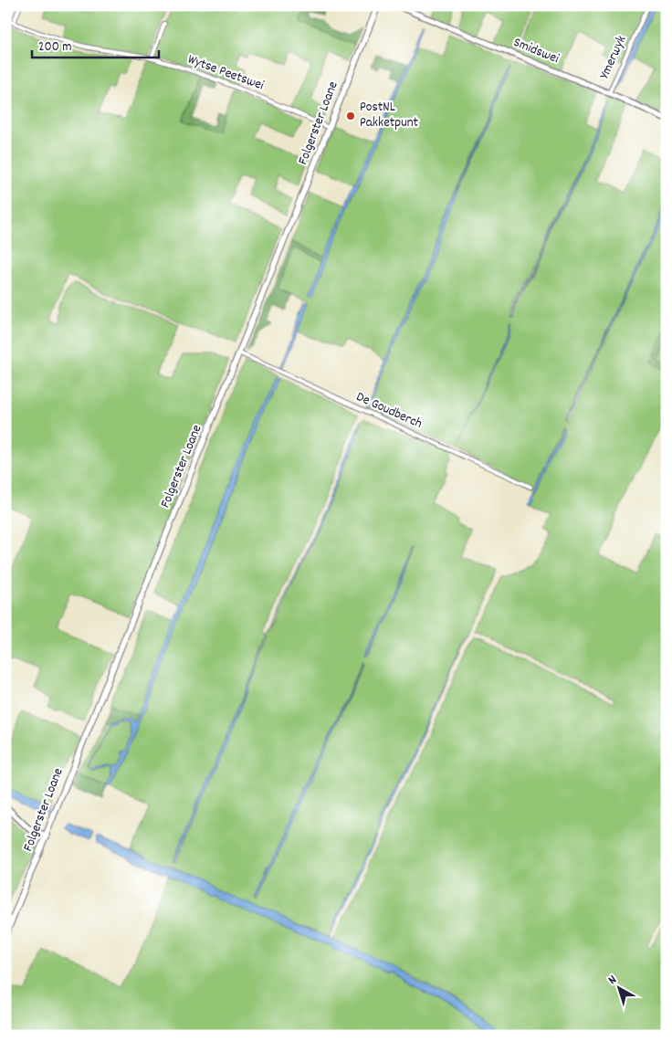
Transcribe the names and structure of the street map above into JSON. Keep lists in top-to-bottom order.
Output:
{
  "streets": {
    "main road": ["Folgerster Loane"],
    "street": [
      "Smidswei",
      "Ymerwyk",
      "Wytse Peetswei",
      "De Goudberch"
    ]
  },
  "crossings": [
    ["Smidswei", "Ymerwyk"],
    ["Wytse Peetswei", "Folgerster Loane"],
    ["Folgerster Loane", "De Goudberch"]
  ],
  "places": ["PostNL Pakketpunt"],
  "scale_bar": "200 m",
  "north": "top left"
}
